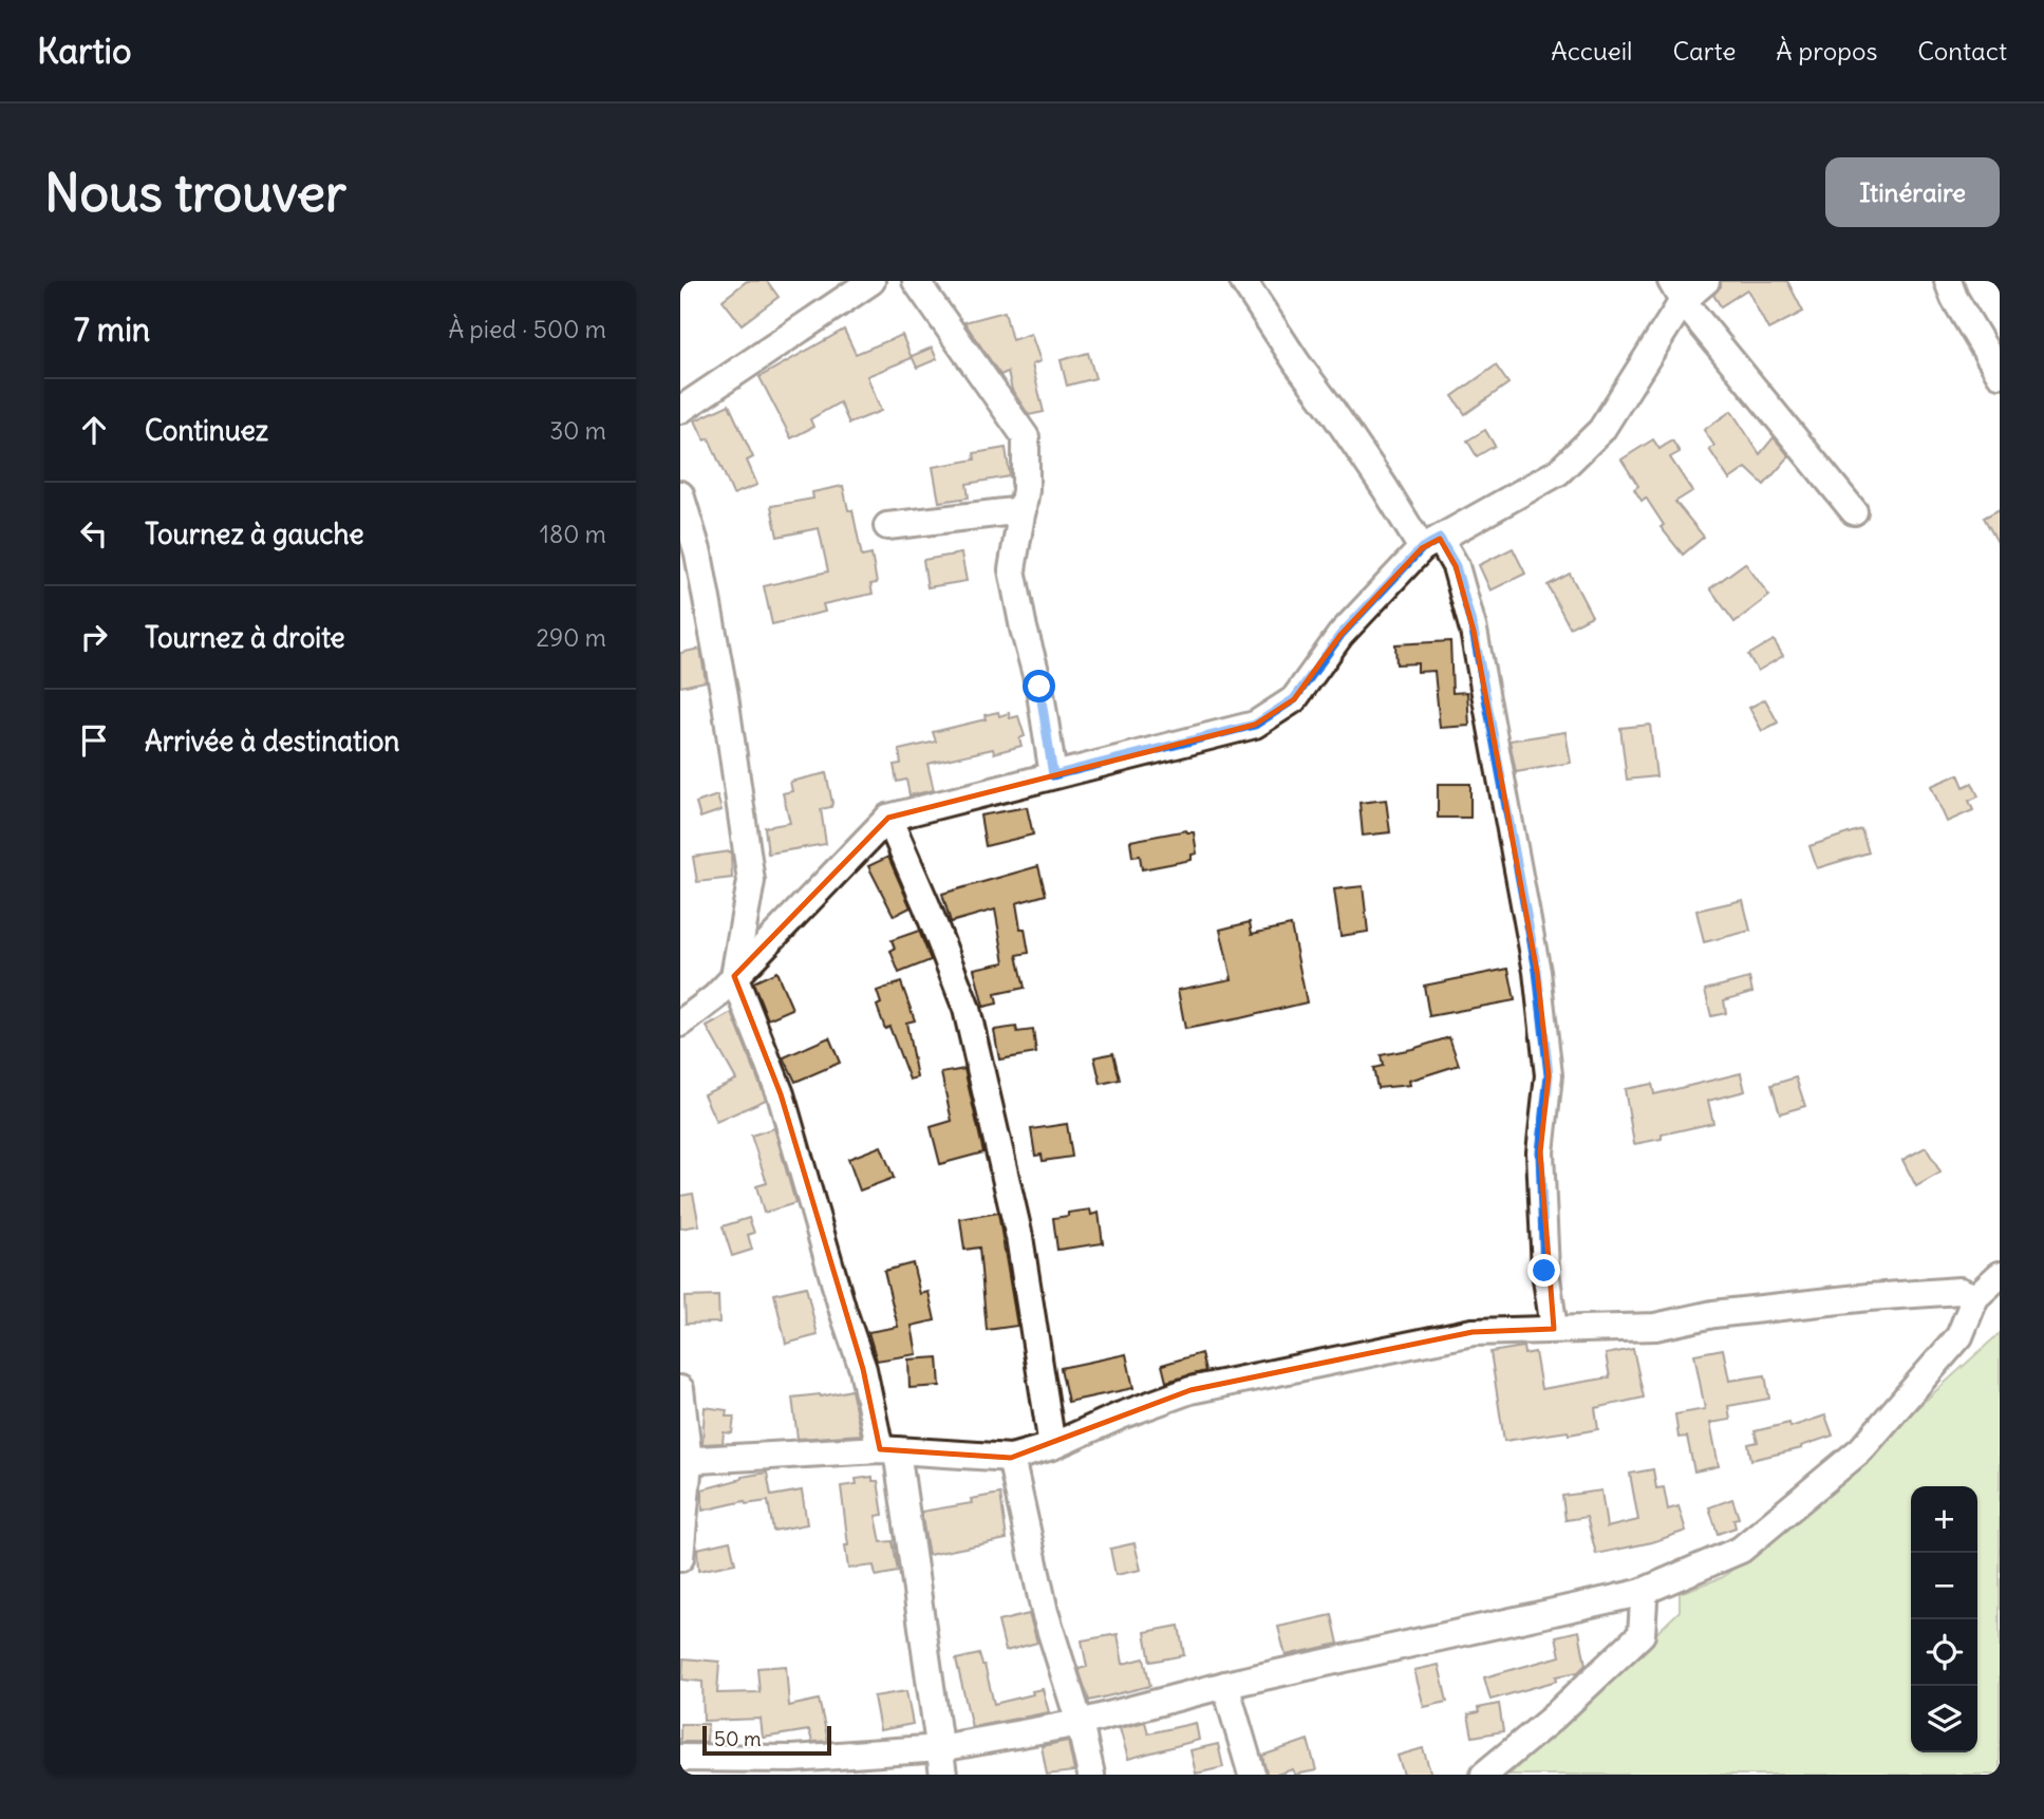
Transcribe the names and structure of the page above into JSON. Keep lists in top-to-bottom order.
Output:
{
  "scale_bar": "50 m",
  "page": {
    "header": "Kartio",
    "nav": [
      "Accueil",
      "Carte",
      "À propos",
      "Contact"
    ],
    "buttons": "Itinéraire",
    "title": "Nous trouver",
    "heading": ["7 min", "À pied · 500 m"],
    "list": [
      ["Continuez", "30 m"],
      ["Tournez à gauche", "180 m"],
      ["Tournez à droite", "290 m"],
      "Arrivée à destination"
    ],
    "map_buttons": ["+", "−"],
    "scale": "50 m"
  }
}
